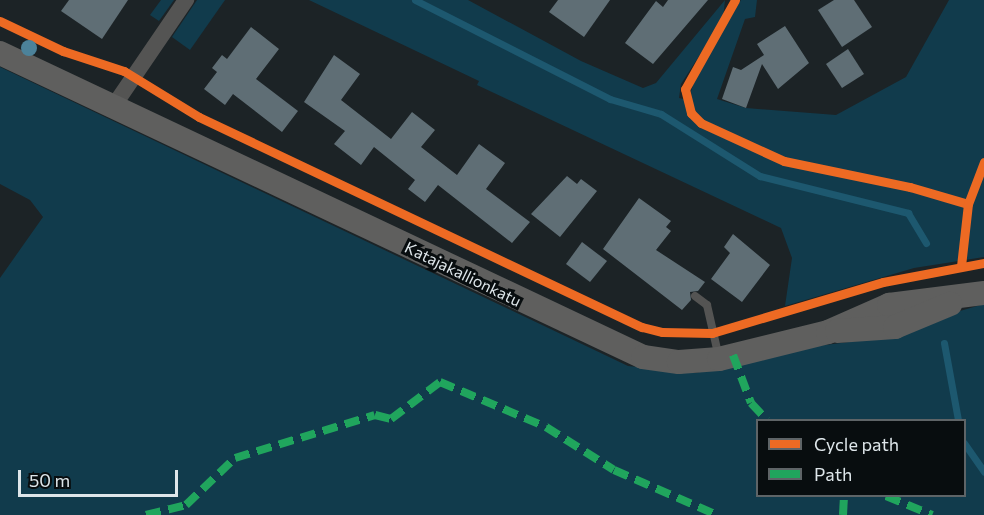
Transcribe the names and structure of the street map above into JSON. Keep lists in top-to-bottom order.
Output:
{
  "streets": {
    "street": ["Katajakallionkatu"]
  },
  "legend": ["Cycle path", "Path"],
  "scale_bar": "50 m"
}
